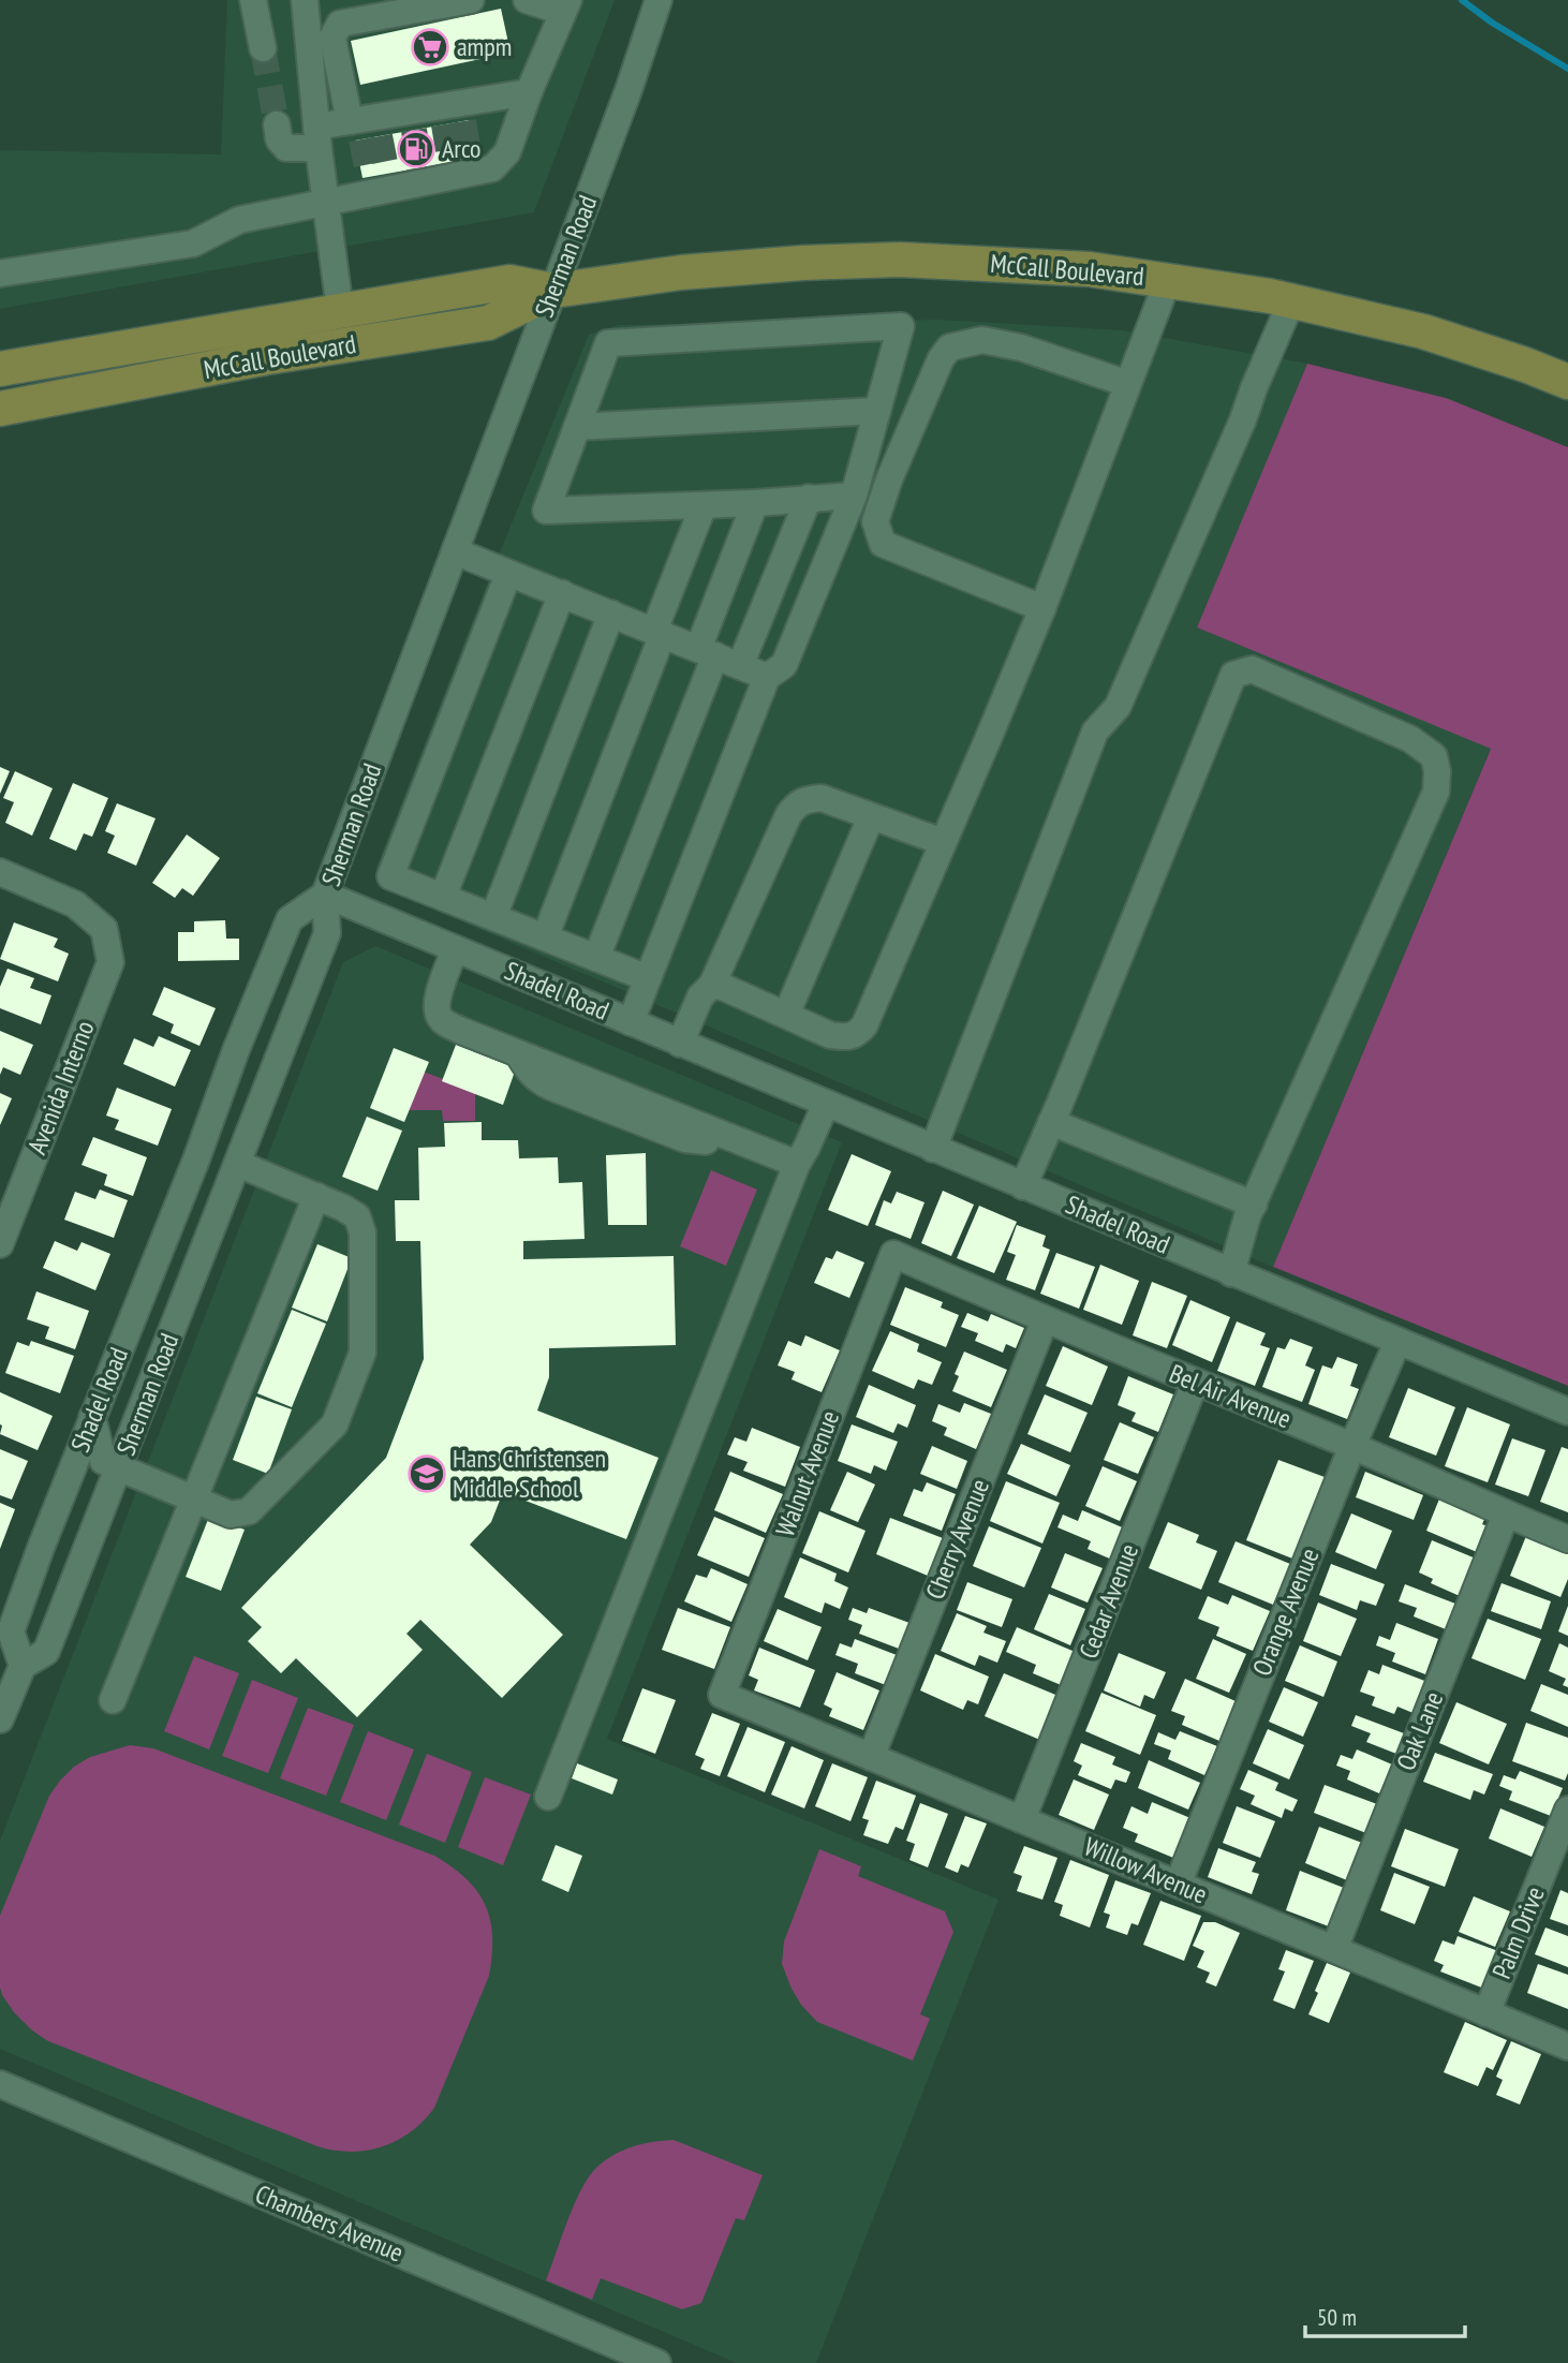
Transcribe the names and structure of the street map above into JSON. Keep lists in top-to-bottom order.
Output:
{
  "streets": {
    "main road": ["McCall Boulevard"],
    "street": [
      "Sherman Road",
      "Shadel Road",
      "Avenida Interno",
      "Bel Air Avenue",
      "Walnut Avenue",
      "Cherry Avenue",
      "Cedar Avenue",
      "Orange Avenue",
      "Oak Lane",
      "Willow Avenue",
      "Palm Drive",
      "Chambers Avenue"
    ]
  },
  "crossings": [
    ["Sherman Road", "McCall Boulevard"],
    ["Sherman Road", "Shadel Road"],
    ["Shadel Road", "Orange Avenue"],
    ["Bel Air Avenue", "Walnut Avenue"],
    ["Bel Air Avenue", "Cherry Avenue"],
    ["Bel Air Avenue", "Cedar Avenue"],
    ["Bel Air Avenue", "Orange Avenue"],
    ["Bel Air Avenue", "Oak Lane"],
    ["Walnut Avenue", "Willow Avenue"],
    ["Cherry Avenue", "Willow Avenue"],
    ["Cedar Avenue", "Willow Avenue"],
    ["Orange Avenue", "Willow Avenue"],
    ["Oak Lane", "Willow Avenue"],
    ["Willow Avenue", "Palm Drive"]
  ],
  "places": {
    "supermarket": ["ampm"],
    "fuel station": ["Arco"],
    "school or university": ["Hans Christensen Middle School"]
  },
  "scale_bar": "50 m"
}
